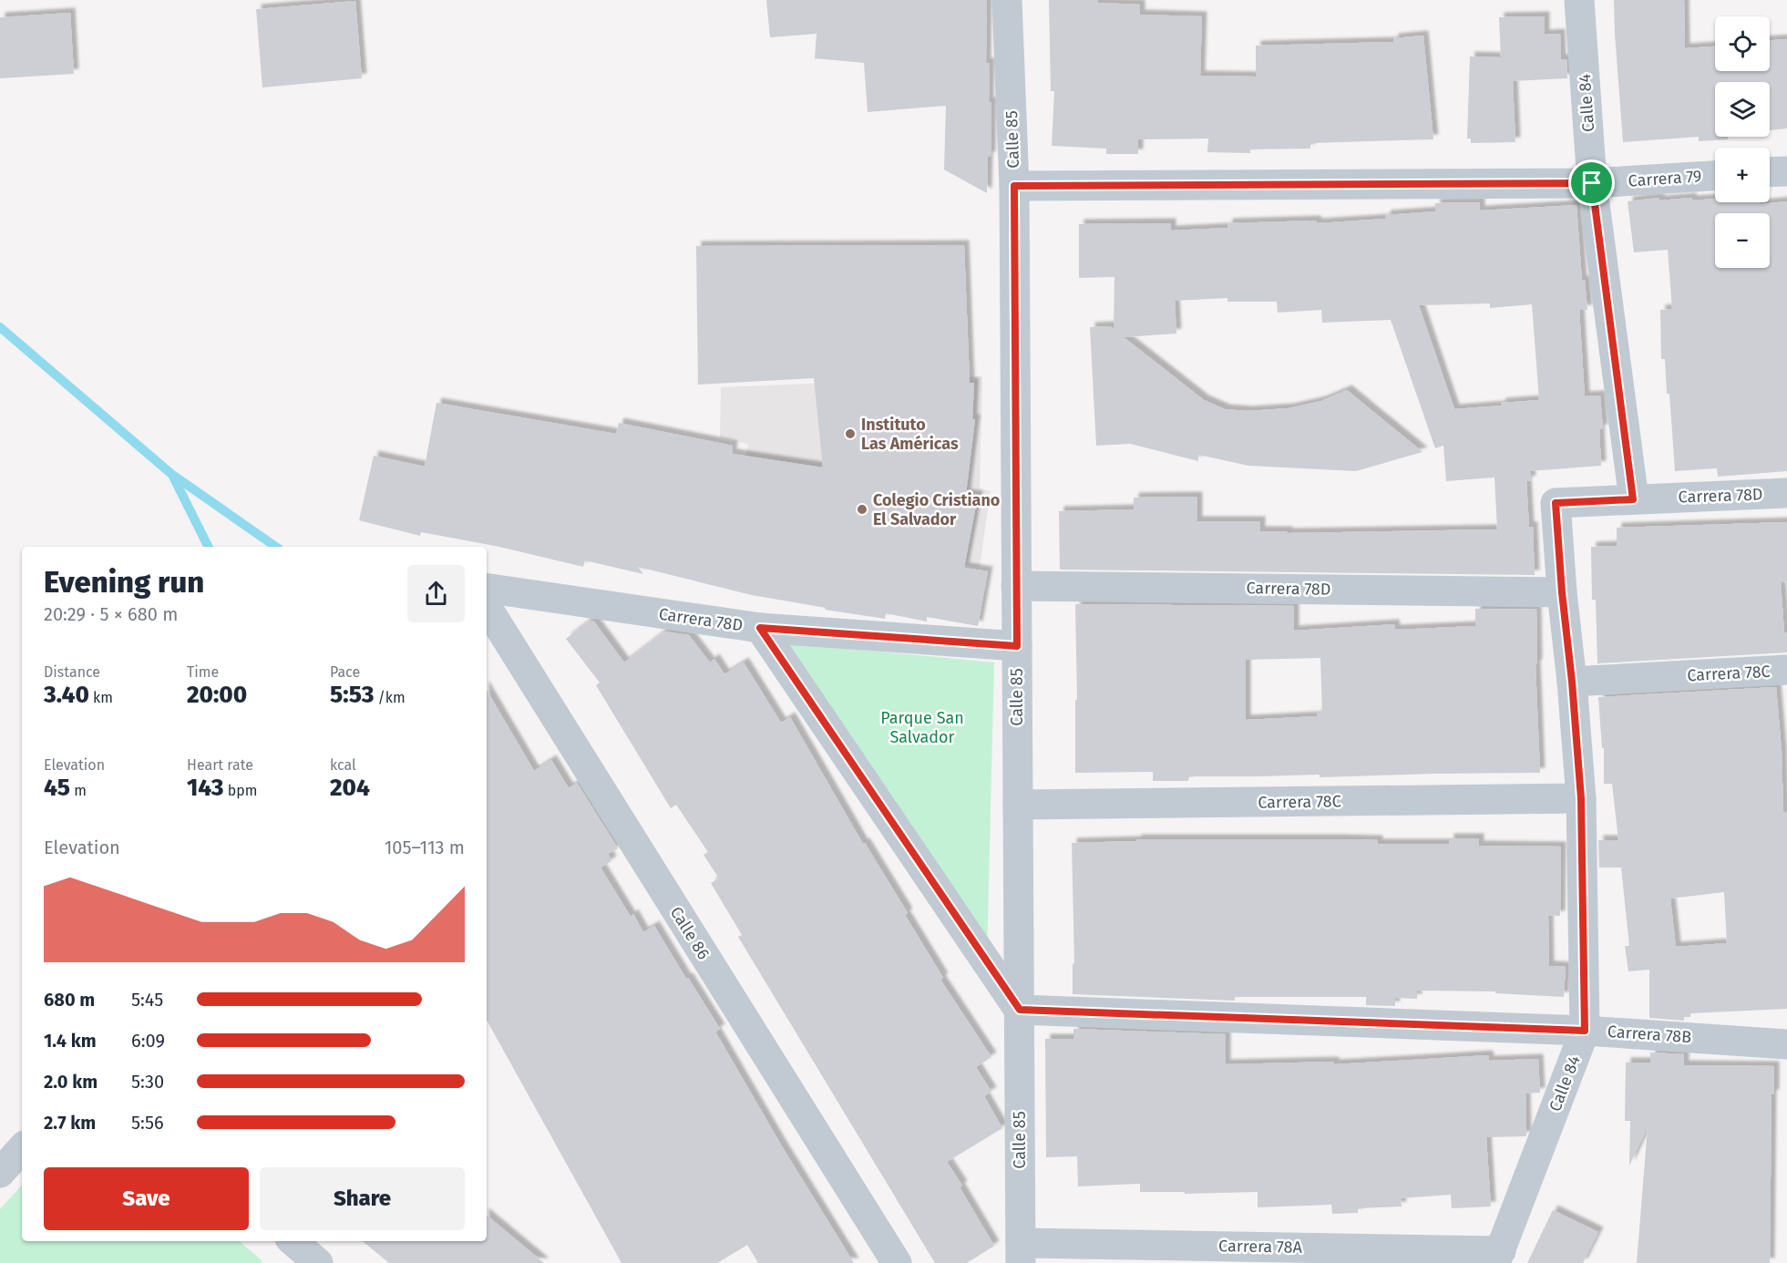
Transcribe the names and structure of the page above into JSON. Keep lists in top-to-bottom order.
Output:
{
  "streets": {
    "street": [
      "Calle 84",
      "Calle 85",
      "Carrera 79",
      "Carrera 78D",
      "Carrera 78C",
      "Calle 86",
      "Carrera 78B",
      "Carrera 78A"
    ]
  },
  "crossings": [
    ["Calle 84", "Carrera 79"],
    ["Calle 84", "Carrera 78D"],
    ["Calle 84", "Carrera 78C"],
    ["Calle 84", "Carrera 78B"],
    ["Calle 84", "Carrera 78A"],
    ["Calle 85", "Carrera 79"],
    ["Calle 85", "Carrera 78D"],
    ["Calle 85", "Carrera 78C"],
    ["Calle 85", "Carrera 78B"],
    ["Calle 85", "Carrera 78A"]
  ],
  "parks": ["Parque San Salvador"],
  "places": ["Instituto Las Américas", "Colegio Cristiano El Salvador"],
  "page": {
    "map_buttons": ["+", "−"],
    "heading": ["Evening run", "20:29 · 5 × 680 m"],
    "stats": [
      ["Distance", "3.40 km"],
      ["Time", "20:00"],
      ["Pace", "5:53 /km"],
      ["Elevation", "45 m"],
      ["Heart rate", "143 bpm"],
      ["kcal", "204"]
    ],
    "chart": ["Elevation", "105–113 m"],
    "list": [
      {
        "name": "680 m",
        "note": "5:45"
      },
      {
        "name": "1.4 km",
        "note": "6:09"
      },
      {
        "name": "2.0 km",
        "note": "5:30"
      },
      {
        "name": "2.7 km",
        "note": "5:56"
      }
    ],
    "buttons": ["Save", "Share"]
  }
}
